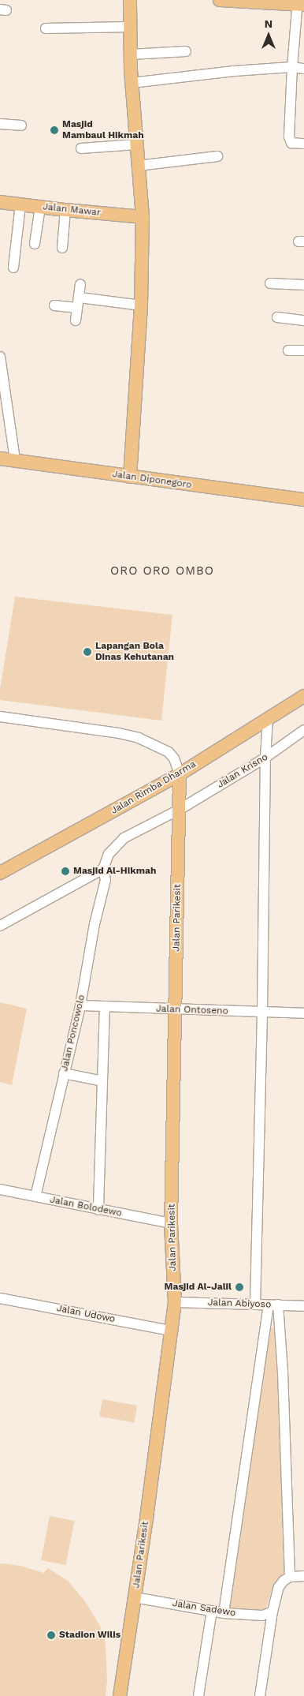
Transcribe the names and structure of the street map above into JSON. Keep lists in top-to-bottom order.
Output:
{
  "streets": {
    "main road": [
      "Jalan Mawar",
      "Jalan Diponegoro",
      "Jalan Rimba Dharma",
      "Jalan Parikesit"
    ],
    "street": [
      "Jalan Krisno",
      "Jalan Ontoseno",
      "Jalan Poncowolo",
      "Jalan Bolodewo",
      "Jalan Abiyoso",
      "Jalan Udowo",
      "Jalan Sadewo"
    ]
  },
  "crossings": [
    ["Jalan Krisno", "Jalan Parikesit"],
    ["Jalan Krisno", "Jalan Poncowolo"],
    ["Jalan Rimba Dharma", "Jalan Parikesit"],
    ["Jalan Parikesit", "Jalan Ontoseno"],
    ["Jalan Parikesit", "Jalan Bolodewo"],
    ["Jalan Parikesit", "Jalan Abiyoso"],
    ["Jalan Parikesit", "Jalan Udowo"],
    ["Jalan Parikesit", "Jalan Sadewo"],
    ["Jalan Ontoseno", "Jalan Poncowolo"],
    ["Jalan Poncowolo", "Jalan Bolodewo"]
  ],
  "districts": ["ORO ORO OMBO"],
  "places": [
    "Masjid Mambaul Hikmah",
    "Lapangan Bola Dinas Kehutanan",
    "Masjid Al-Hikmah",
    "Masjid Al-Jalil",
    "Stadion Wilis"
  ],
  "north": "top"
}
